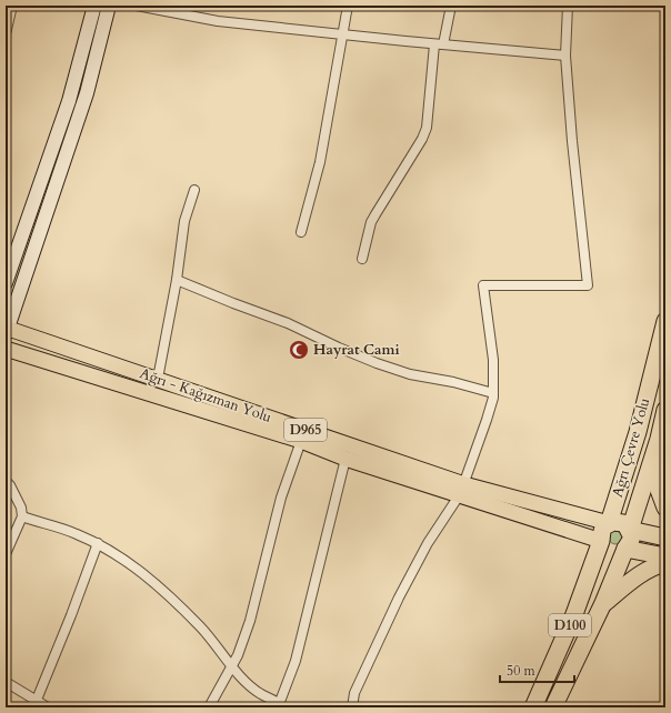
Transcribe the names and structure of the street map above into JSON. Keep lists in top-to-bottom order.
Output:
{
  "streets": {
    "highway": ["Ağrı Çevre Yolu", "D100"],
    "main road": ["Ağrı - Kağızman Yolu", "D965"]
  },
  "crossings": [
    ["Ağrı - Kağızman Yolu", "Ağrı Çevre Yolu"]
  ],
  "places": {
    "mosque": ["Hayrat Cami"]
  },
  "scale_bar": "50 m"
}
